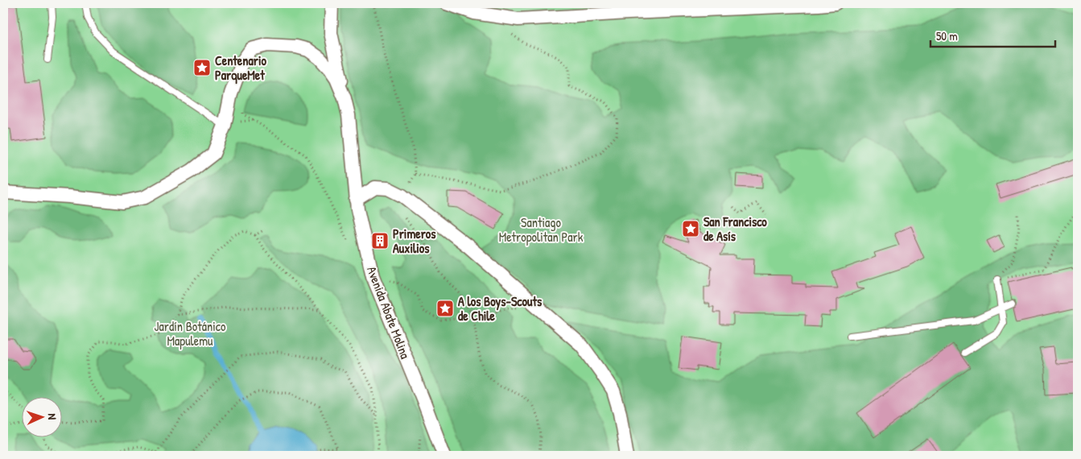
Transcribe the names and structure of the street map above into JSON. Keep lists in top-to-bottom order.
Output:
{
  "streets": {
    "street": ["Avenida Abate Molina"]
  },
  "parks": ["Santiago Metropolitan Park", "Jardín Botánico Mapulemu"],
  "places": {
    "place": ["Centenario ParqueMet", "San Francisco de Asís", "A los Boys-Scouts de Chile"],
    "building": ["Primeros Auxilios"]
  },
  "scale_bar": "50 m",
  "north": "right"
}
